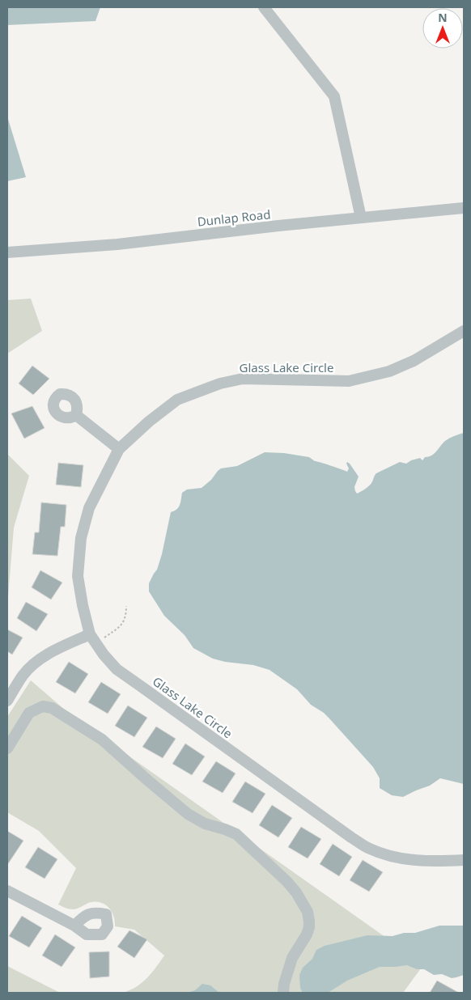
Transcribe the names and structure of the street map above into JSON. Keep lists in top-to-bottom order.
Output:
{
  "streets": {
    "street": ["Dunlap Road", "Glass Lake Circle"]
  },
  "north": "top"
}
